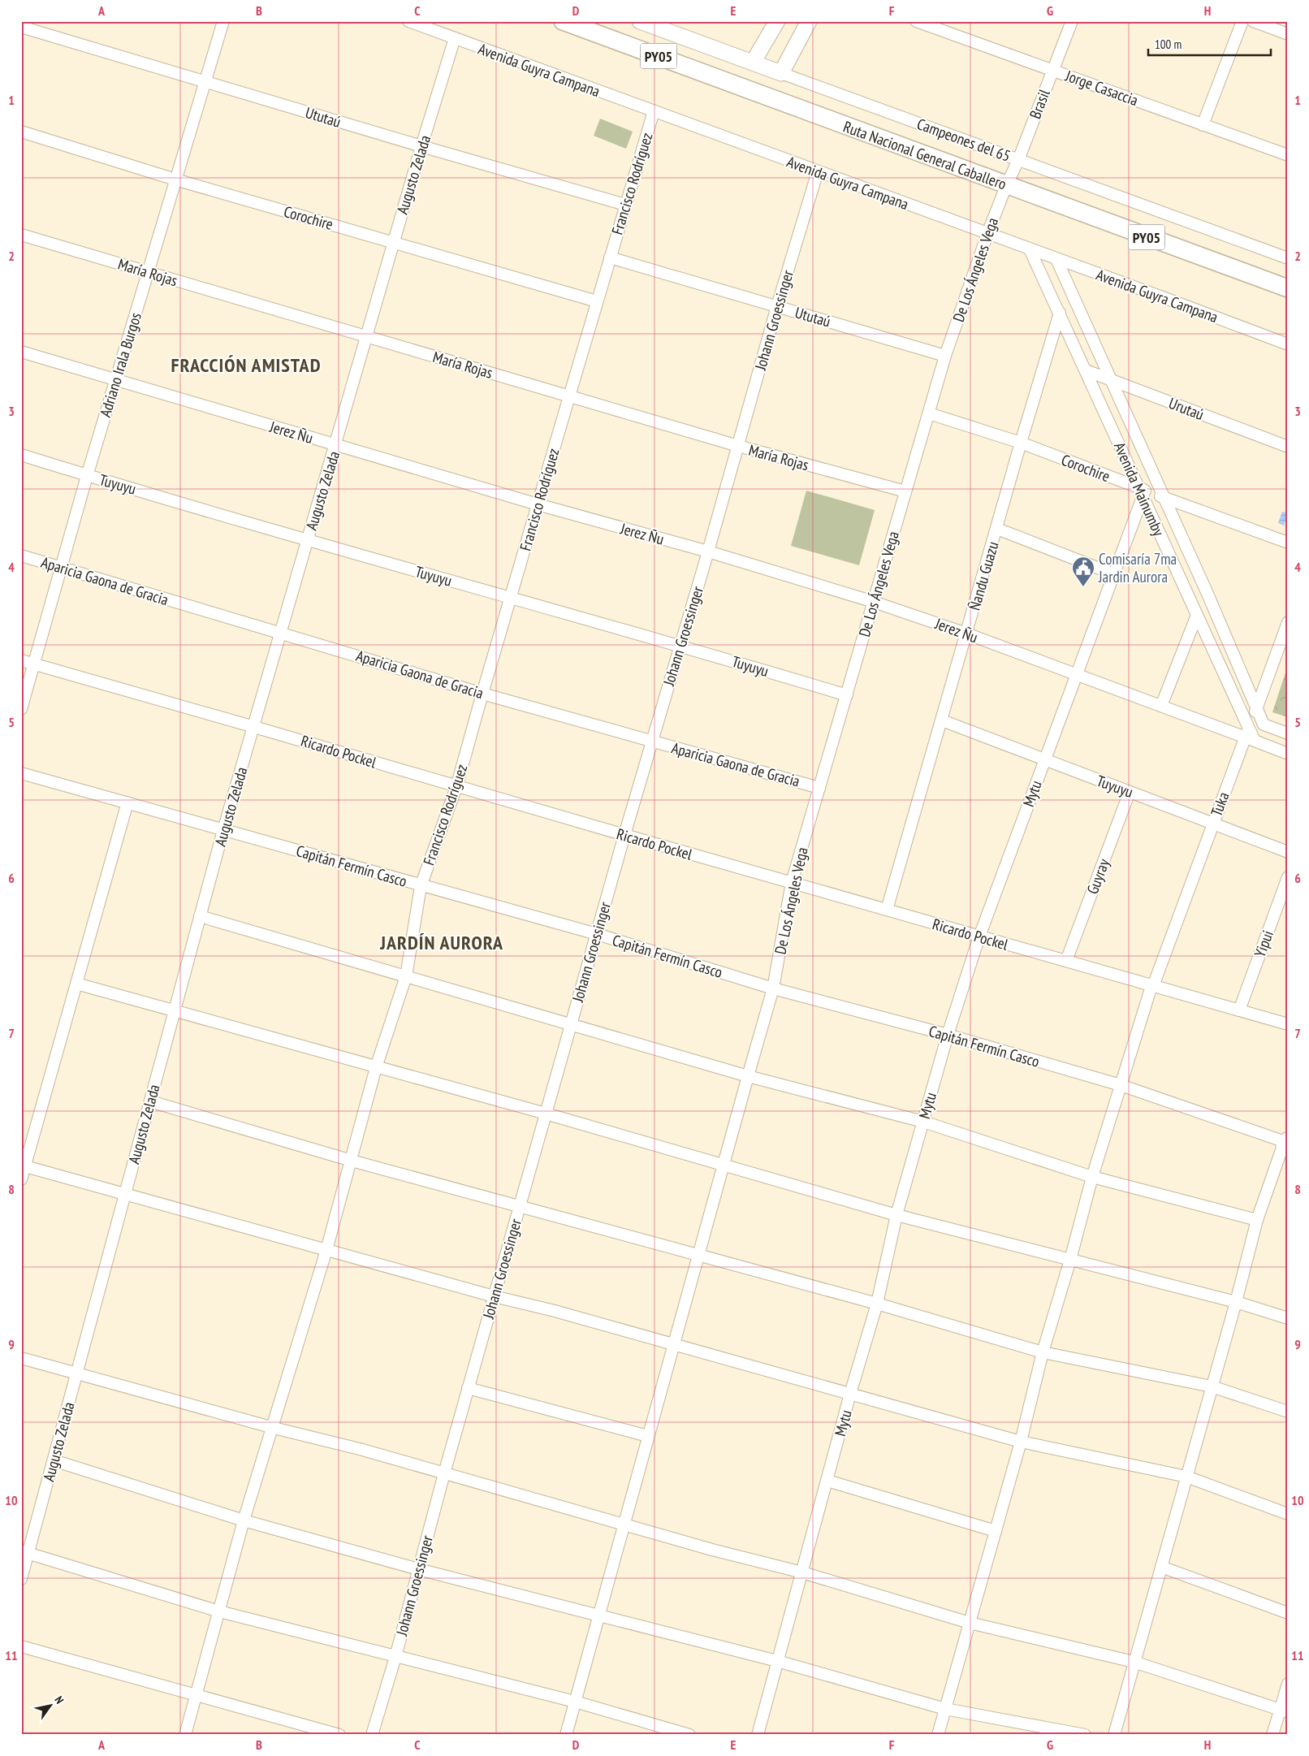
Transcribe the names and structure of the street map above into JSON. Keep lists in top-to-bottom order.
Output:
{
  "streets": {
    "highway": ["PY05", "Ruta Nacional General Caballero"],
    "main road": ["Campeones del 65"],
    "street": [
      "Avenida Guyra Campana",
      "Jorge Casaccia",
      "Brasil",
      "Ututaú",
      "Augusto Zelada",
      "Francisco Rodríguez",
      "Corochire",
      "De Los Ángeles Vega",
      "María Rojas",
      "Johann Groessinger",
      "Adriano Irala Burgos",
      "Urutaú",
      "Jerez Ñu",
      "Tuyuyu",
      "Avenida Mainumby",
      "Ñandu Guazu",
      "Aparicia Gaona de Gracia",
      "Ricardo Pockel",
      "Mytu",
      "Tuka",
      "Capitán Fermín Casco",
      "Guyray",
      "Yipui"
    ]
  },
  "crossings": [
    ["Avenida Guyra Campana", "Augusto Zelada"],
    ["Avenida Guyra Campana", "Francisco Rodríguez"],
    ["Avenida Guyra Campana", "De Los Ángeles Vega"],
    ["Avenida Guyra Campana", "Johann Groessinger"],
    ["Avenida Guyra Campana", "Avenida Mainumby"],
    ["Jorge Casaccia", "Brasil"],
    ["Brasil", "Campeones del 65"],
    ["Brasil", "Ruta Nacional General Caballero"],
    ["Brasil", "De Los Ángeles Vega"],
    ["Ututaú", "Augusto Zelada"],
    ["Ututaú", "Francisco Rodríguez"],
    ["Ututaú", "De Los Ángeles Vega"],
    ["Ututaú", "Johann Groessinger"],
    ["Ututaú", "Adriano Irala Burgos"],
    ["Ruta Nacional General Caballero", "De Los Ángeles Vega"],
    ["Augusto Zelada", "Corochire"],
    ["Augusto Zelada", "María Rojas"],
    ["Augusto Zelada", "Jerez Ñu"],
    ["Augusto Zelada", "Tuyuyu"],
    ["Augusto Zelada", "Aparicia Gaona de Gracia"],
    ["Augusto Zelada", "Ricardo Pockel"],
    ["Augusto Zelada", "Capitán Fermín Casco"],
    ["Francisco Rodríguez", "Corochire"],
    ["Francisco Rodríguez", "María Rojas"],
    ["Francisco Rodríguez", "Jerez Ñu"],
    ["Francisco Rodríguez", "Tuyuyu"],
    ["Francisco Rodríguez", "Aparicia Gaona de Gracia"],
    ["Francisco Rodríguez", "Ricardo Pockel"],
    ["Francisco Rodríguez", "Capitán Fermín Casco"],
    ["Corochire", "De Los Ángeles Vega"],
    ["Corochire", "Adriano Irala Burgos"],
    ["Corochire", "Avenida Mainumby"],
    ["Corochire", "Ñandu Guazu"],
    ["Corochire", "Mytu"],
    ["De Los Ángeles Vega", "María Rojas"],
    ["De Los Ángeles Vega", "Jerez Ñu"],
    ["De Los Ángeles Vega", "Tuyuyu"],
    ["De Los Ángeles Vega", "Aparicia Gaona de Gracia"],
    ["De Los Ángeles Vega", "Ricardo Pockel"],
    ["De Los Ángeles Vega", "Capitán Fermín Casco"],
    ["María Rojas", "Johann Groessinger"],
    ["María Rojas", "Adriano Irala Burgos"],
    ["Johann Groessinger", "Jerez Ñu"],
    ["Johann Groessinger", "Tuyuyu"],
    ["Johann Groessinger", "Aparicia Gaona de Gracia"],
    ["Johann Groessinger", "Ricardo Pockel"],
    ["Johann Groessinger", "Capitán Fermín Casco"],
    ["Adriano Irala Burgos", "Jerez Ñu"],
    ["Adriano Irala Burgos", "Tuyuyu"],
    ["Adriano Irala Burgos", "Aparicia Gaona de Gracia"],
    ["Adriano Irala Burgos", "Ricardo Pockel"],
    ["Urutaú", "Avenida Mainumby"],
    ["Jerez Ñu", "Avenida Mainumby"],
    ["Jerez Ñu", "Ñandu Guazu"],
    ["Jerez Ñu", "Mytu"],
    ["Jerez Ñu", "Tuka"],
    ["Tuyuyu", "Ñandu Guazu"],
    ["Tuyuyu", "Mytu"],
    ["Tuyuyu", "Tuka"],
    ["Tuyuyu", "Guyray"],
    ["Avenida Mainumby", "Ñandu Guazu"],
    ["Avenida Mainumby", "Mytu"],
    ["Avenida Mainumby", "Tuka"],
    ["Ñandu Guazu", "Ricardo Pockel"],
    ["Ricardo Pockel", "Mytu"],
    ["Ricardo Pockel", "Tuka"],
    ["Ricardo Pockel", "Guyray"],
    ["Ricardo Pockel", "Yipui"],
    ["Mytu", "Capitán Fermín Casco"],
    ["Tuka", "Capitán Fermín Casco"]
  ],
  "districts": ["FRACCIÓN AMISTAD", "JARDÍN AURORA"],
  "places": {
    "public building": ["Comisaría 7ma Jardin Aurora"]
  },
  "scale_bar": "100 m",
  "north": "top right",
  "grid": {
    "columns": [
      "A",
      "B",
      "C",
      "D",
      "E",
      "F",
      "G",
      "H"
    ],
    "rows": [
      "1",
      "2",
      "3",
      "4",
      "5",
      "6",
      "7",
      "8",
      "9",
      "10",
      "11"
    ]
  }
}
